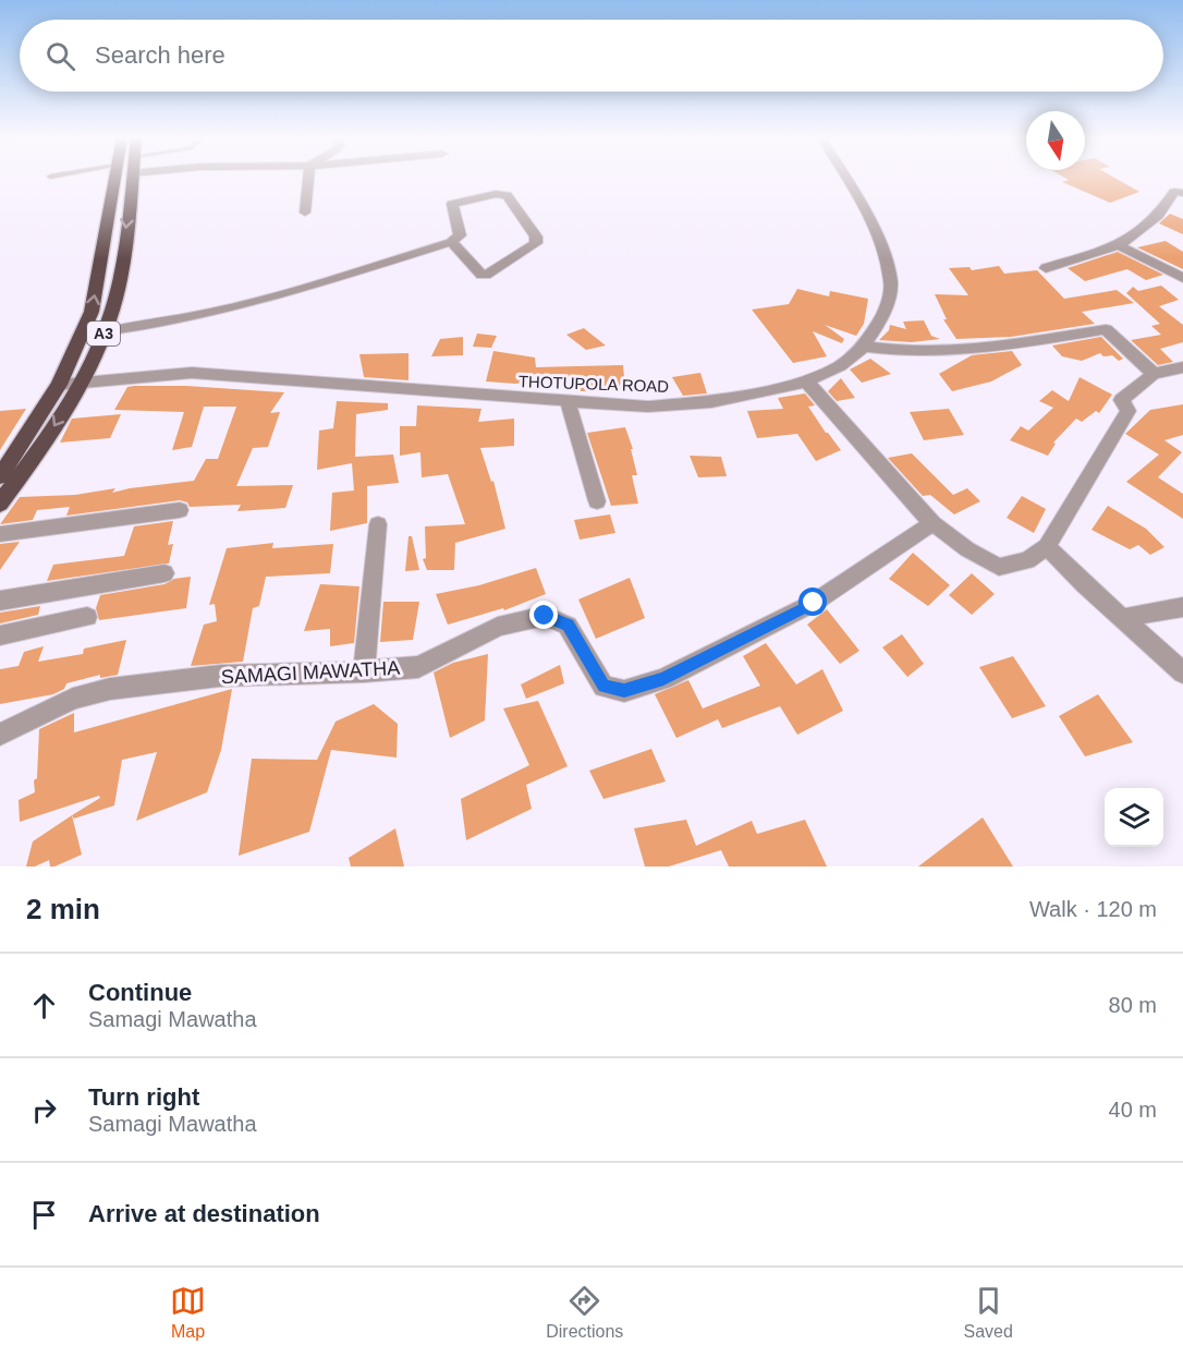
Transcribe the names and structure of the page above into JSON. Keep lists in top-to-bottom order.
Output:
{
  "streets": {
    "highway": ["A3"],
    "street": ["THOTUPOLA ROAD", "SAMAGI MAWATHA"]
  },
  "crossings": [
    ["A3", "THOTUPOLA ROAD"]
  ],
  "north": "bottom",
  "page": {
    "search": "Search here",
    "heading": ["2 min", "Walk · 120 m"],
    "list": [
      ["Continue", "Samagi Mawatha", "80 m"],
      ["Turn right", "Samagi Mawatha", "40 m"],
      "Arrive at destination"
    ],
    "nav": ["Map", "Directions", "Saved"]
  }
}
